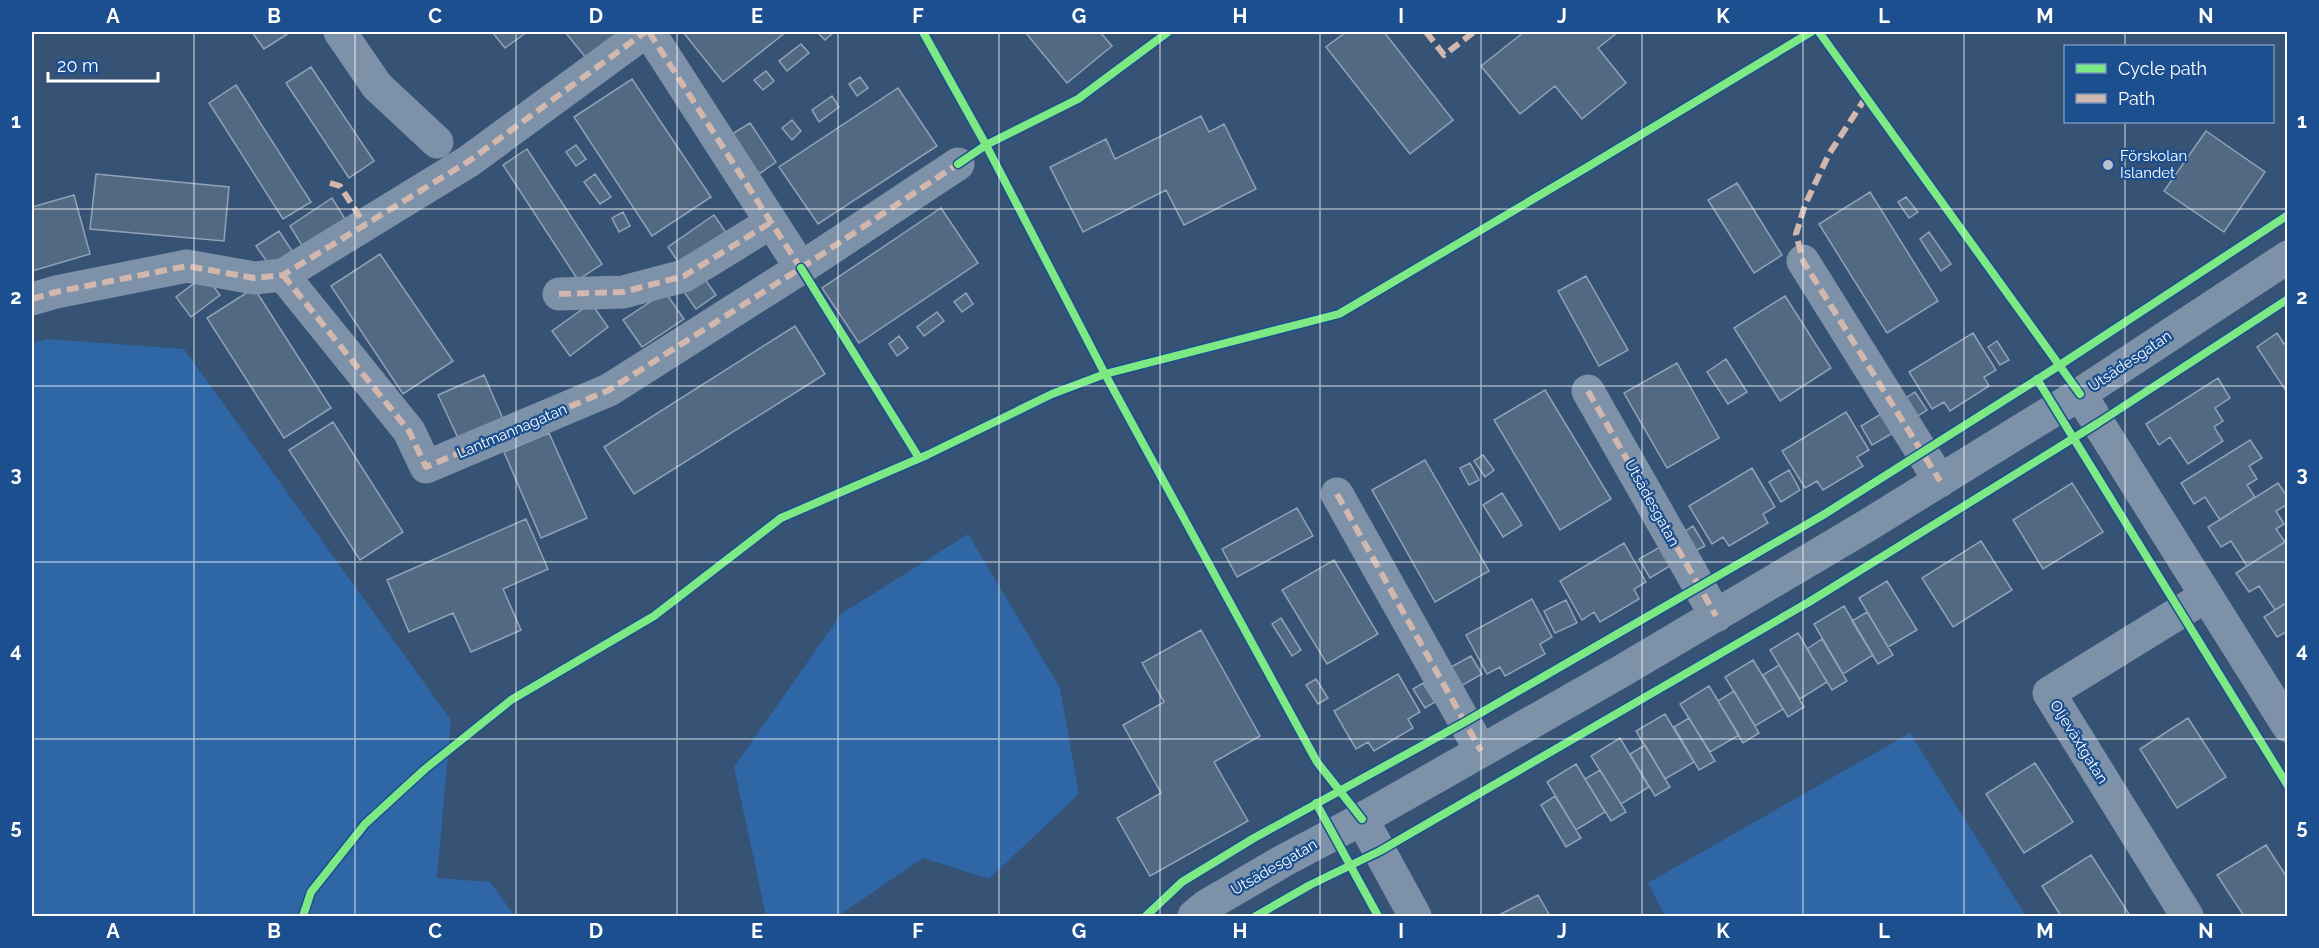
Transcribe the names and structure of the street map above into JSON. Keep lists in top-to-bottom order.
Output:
{
  "streets": {
    "street": ["Utsädesgatan", "Lantmannagatan", "Oljeväxtgatan"]
  },
  "places": ["Förskolan Islandet"],
  "legend": ["Cycle path", "Path"],
  "scale_bar": "20 m",
  "grid": {
    "columns": [
      "A",
      "B",
      "C",
      "D",
      "E",
      "F",
      "G",
      "H",
      "I",
      "J",
      "K",
      "L",
      "M",
      "N"
    ],
    "rows": [
      "1",
      "2",
      "3",
      "4",
      "5"
    ]
  }
}
